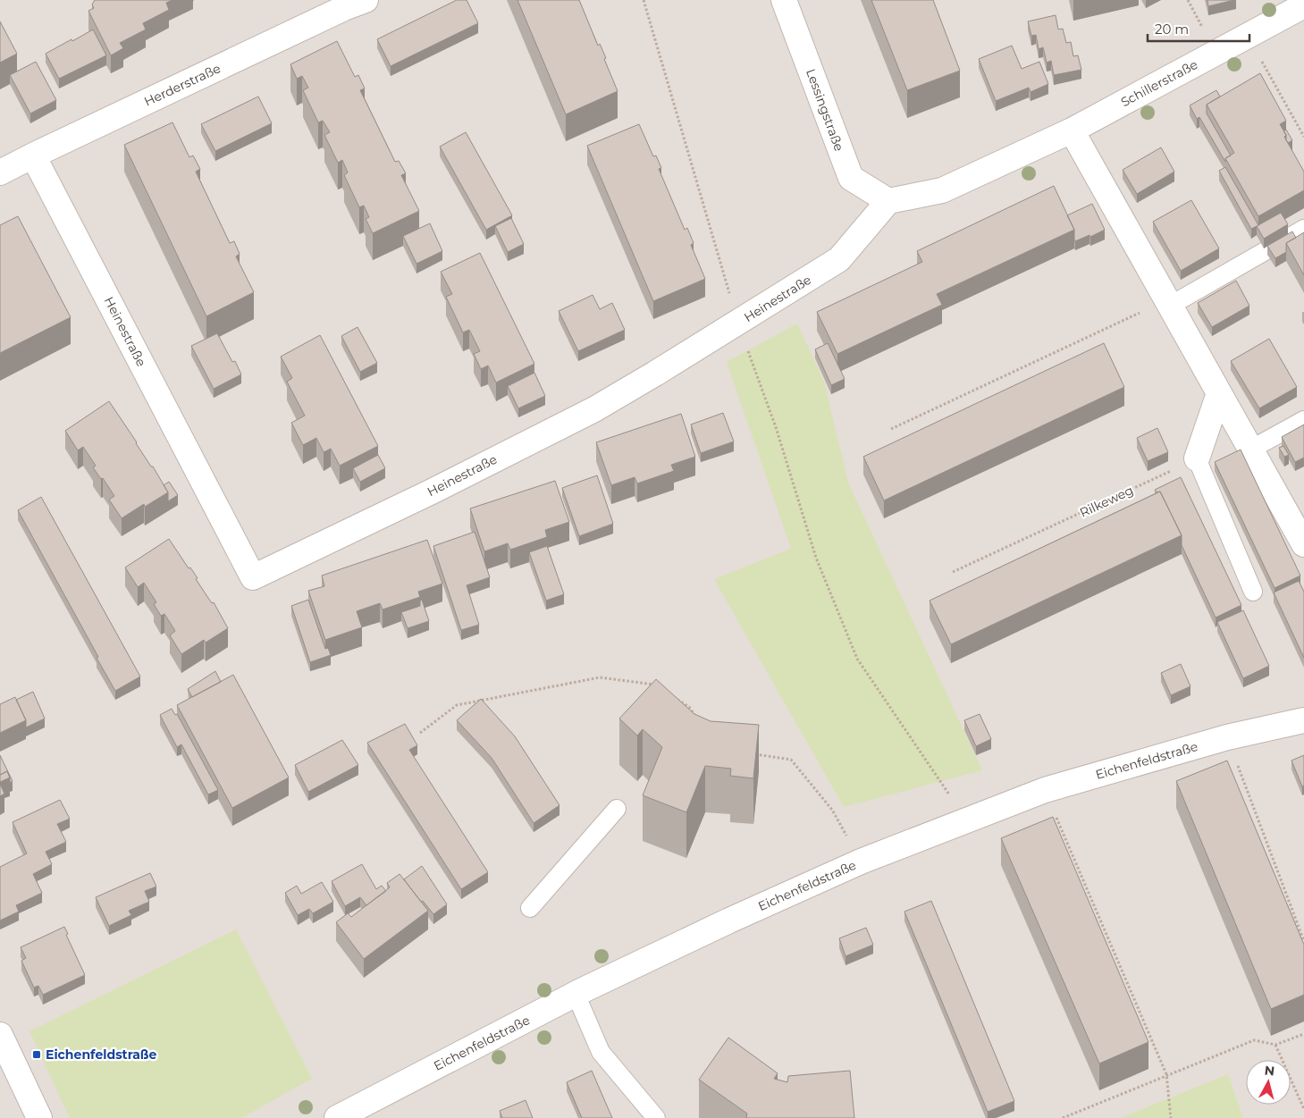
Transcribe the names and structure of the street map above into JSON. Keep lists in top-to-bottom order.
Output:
{
  "streets": {
    "street": [
      "Schillerstraße",
      "Herderstraße",
      "Lessingstraße",
      "Heinestraße",
      "Eichenfeldstraße"
    ],
    "path": ["Rilkeweg"]
  },
  "crossings": [
    ["Herderstraße", "Heinestraße"],
    ["Lessingstraße", "Heinestraße"]
  ],
  "places": {
    "transit": ["Eichenfeldstraße"]
  },
  "scale_bar": "20 m",
  "north": "top"
}
